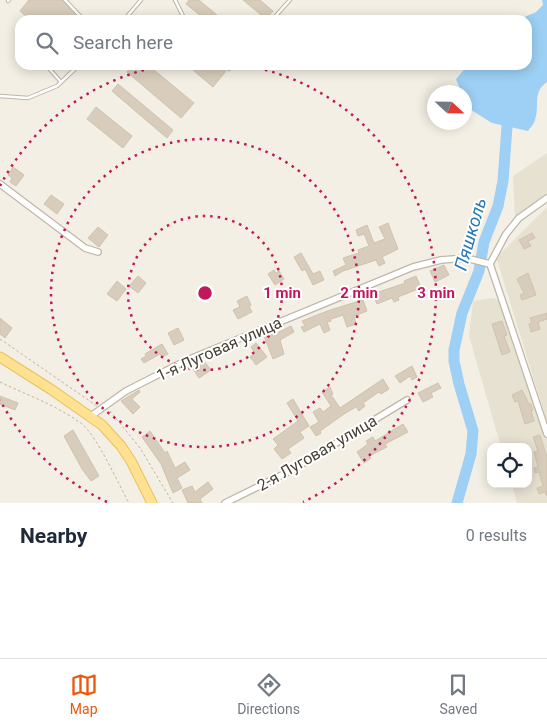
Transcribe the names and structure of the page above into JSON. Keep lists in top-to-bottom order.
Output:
{
  "streets": {
    "street": ["1-я Луговая улица", "2-я Луговая улица"]
  },
  "water": ["Пяшколь"],
  "north": "right",
  "page": {
    "search": "Search here",
    "heading": ["Nearby", "0 results"],
    "nav": ["Map", "Directions", "Saved"]
  },
  "rings": ["1 min", "2 min", "3 min"]
}
